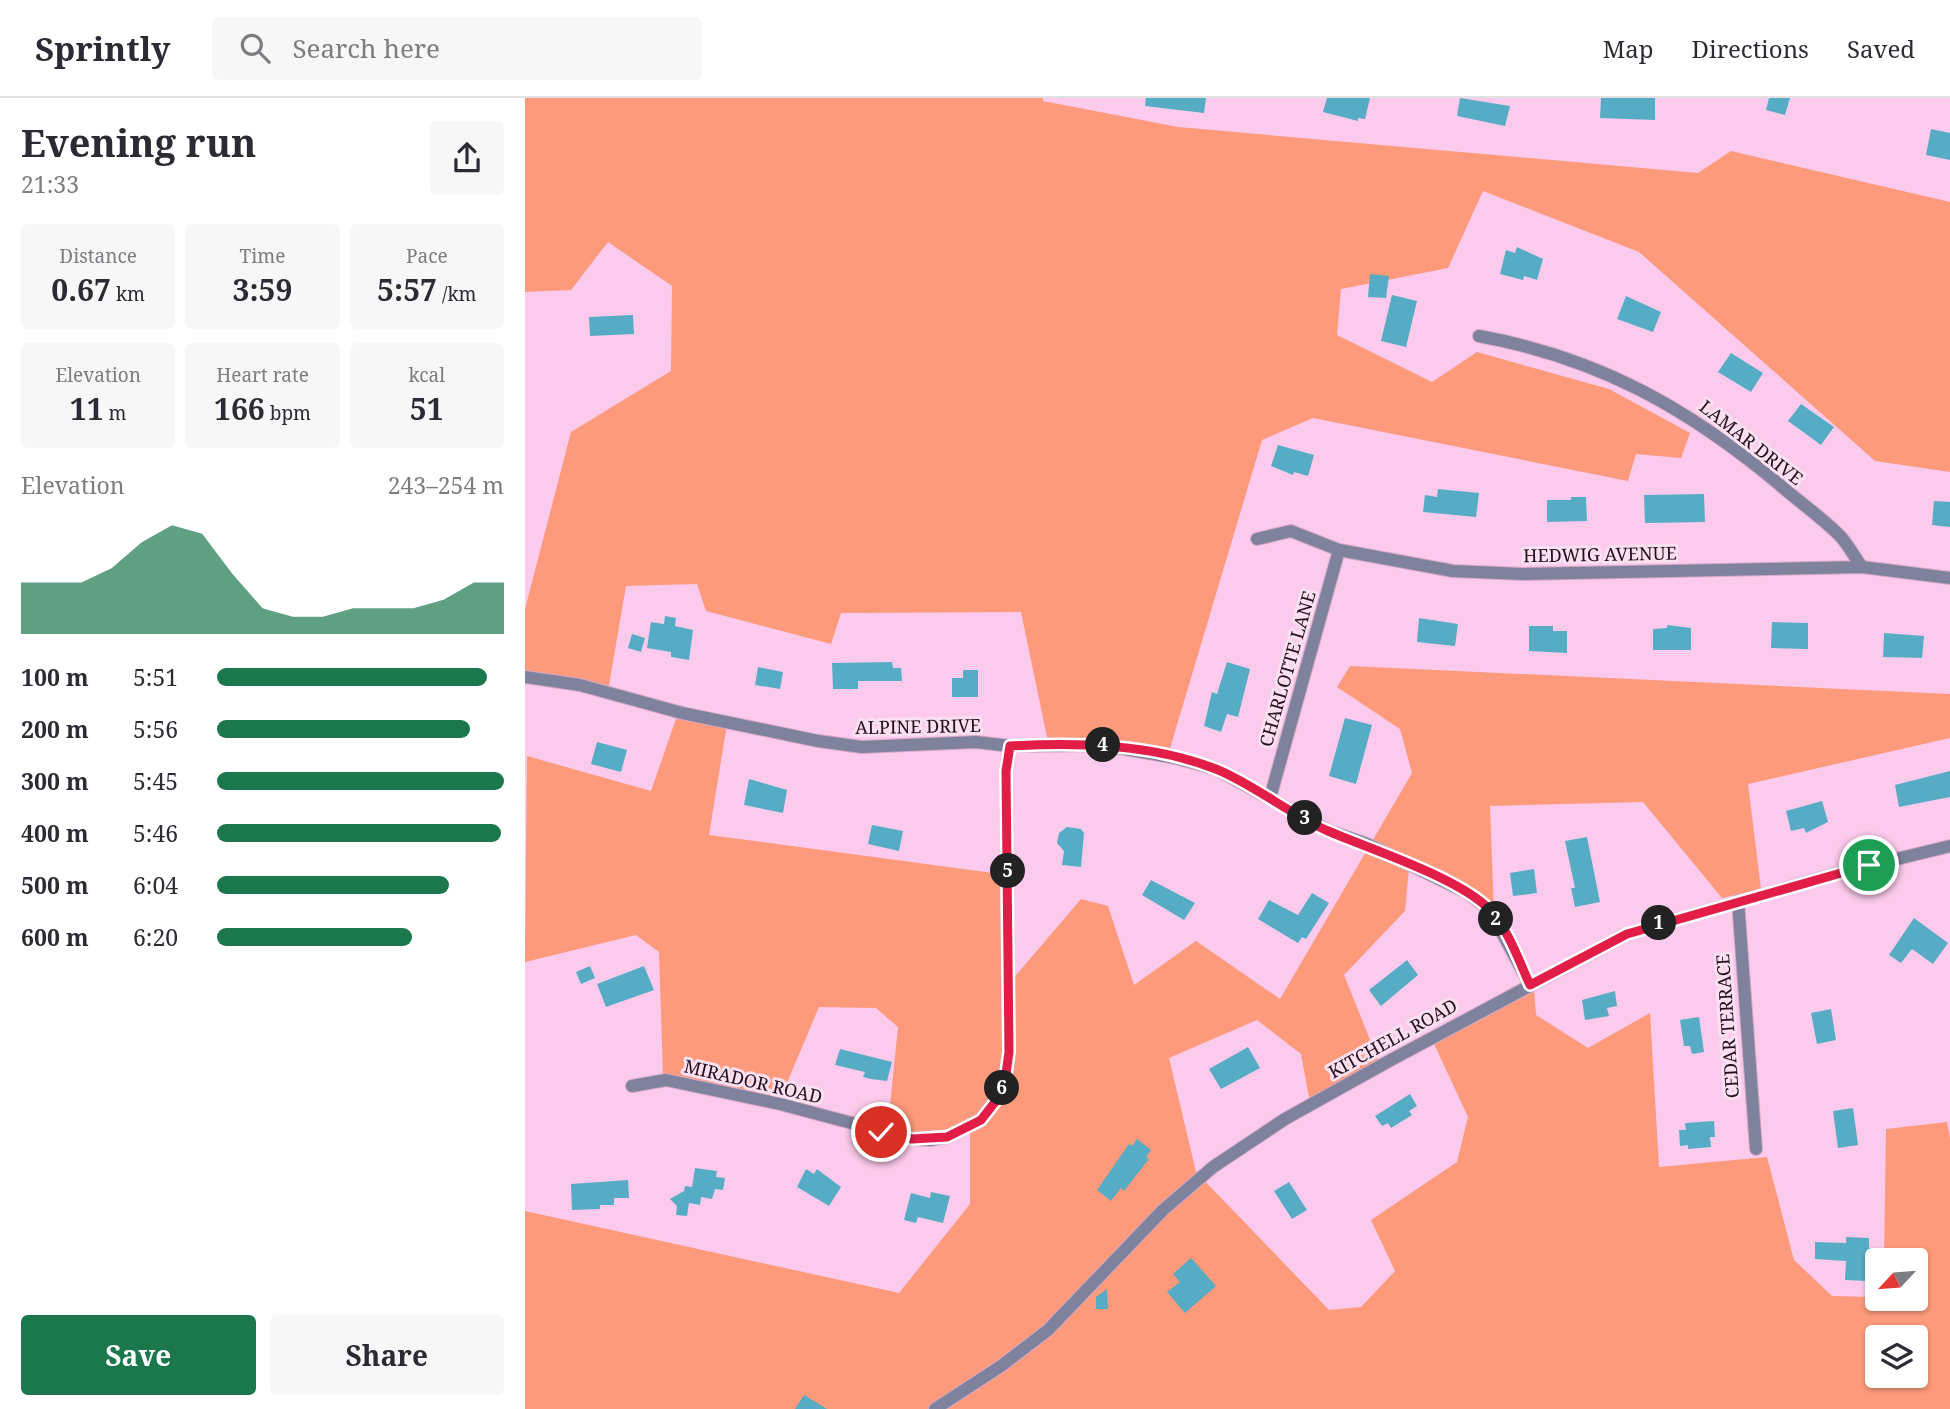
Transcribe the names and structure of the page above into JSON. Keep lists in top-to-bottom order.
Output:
{
  "streets": {
    "street": [
      "LAMAR DRIVE",
      "HEDWIG AVENUE",
      "CHARLOTTE LANE",
      "ALPINE DRIVE",
      "CEDAR TERRACE",
      "KITCHELL ROAD",
      "MIRADOR ROAD"
    ]
  },
  "crossings": [
    ["LAMAR DRIVE", "HEDWIG AVENUE"],
    ["HEDWIG AVENUE", "CHARLOTTE LANE"],
    ["CHARLOTTE LANE", "ALPINE DRIVE"],
    ["ALPINE DRIVE", "KITCHELL ROAD"],
    ["ALPINE DRIVE", "MIRADOR ROAD"],
    ["CEDAR TERRACE", "KITCHELL ROAD"]
  ],
  "north": "bottom left",
  "page": {
    "header": "Sprintly",
    "search": "Search here",
    "nav": ["Map", "Directions", "Saved"],
    "heading": ["Evening run", "21:33"],
    "stats": [
      ["Distance", "0.67 km"],
      ["Time", "3:59"],
      ["Pace", "5:57 /km"],
      ["Elevation", "11 m"],
      ["Heart rate", "166 bpm"],
      ["kcal", "51"]
    ],
    "chart": ["Elevation", "243–254 m"],
    "list": [
      {
        "name": "100 m",
        "note": "5:51"
      },
      {
        "name": "200 m",
        "note": "5:56"
      },
      {
        "name": "300 m",
        "note": "5:45"
      },
      {
        "name": "400 m",
        "note": "5:46"
      },
      {
        "name": "500 m",
        "note": "6:04"
      },
      {
        "name": "600 m",
        "note": "6:20"
      }
    ],
    "pins": [
      "4",
      "3",
      "5",
      "2",
      "1",
      "6"
    ],
    "buttons": ["Save", "Share"]
  }
}
